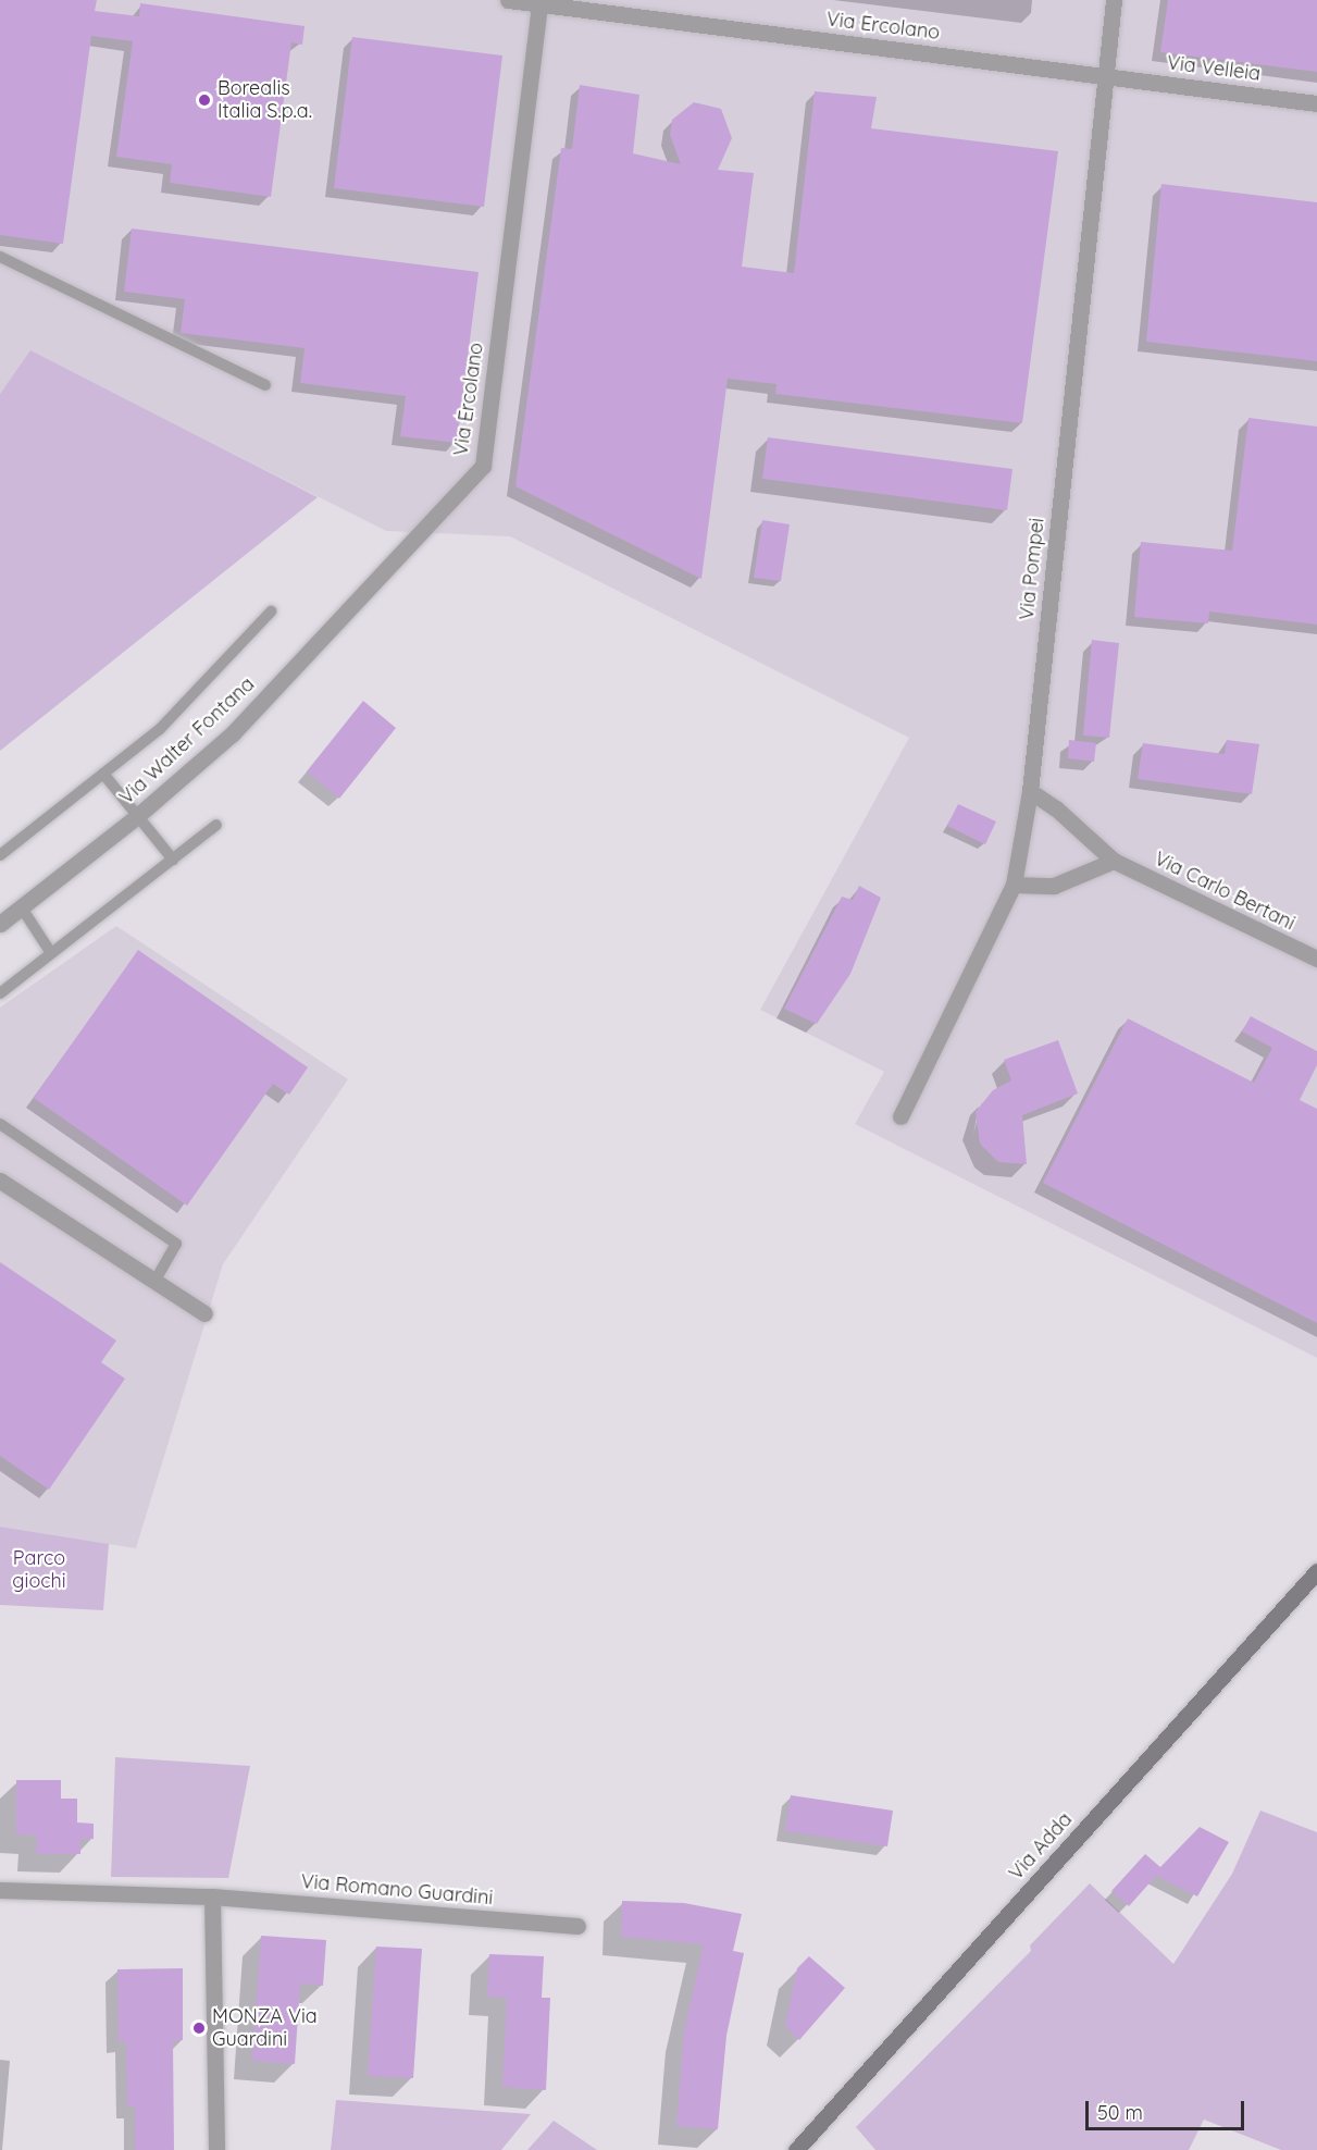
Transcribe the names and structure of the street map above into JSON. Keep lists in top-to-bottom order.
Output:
{
  "streets": {
    "main road": ["Via Adda"],
    "street": [
      "Via Ercolano",
      "Via Velleia",
      "Via Pompei",
      "Via Walter Fontana",
      "Via Carlo Bertani",
      "Via Romano Guardini"
    ]
  },
  "crossings": [
    ["Via Ercolano", "Via Velleia"],
    ["Via Ercolano", "Via Pompei"],
    ["Via Ercolano", "Via Walter Fontana"],
    ["Via Velleia", "Via Pompei"],
    ["Via Pompei", "Via Carlo Bertani"]
  ],
  "parks": ["Parco giochi"],
  "places": ["Borealis Italia S.p.a.", "MONZA Via Guardini"],
  "scale_bar": "50 m"
}
